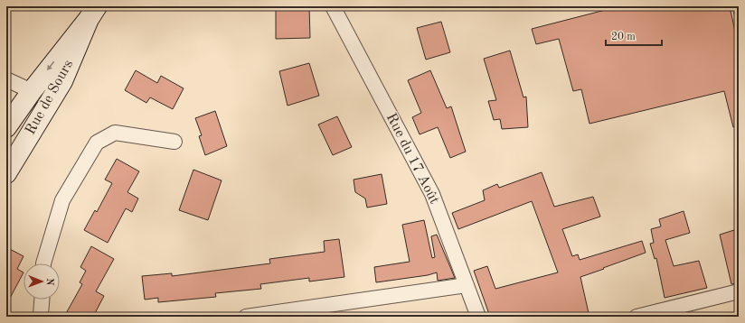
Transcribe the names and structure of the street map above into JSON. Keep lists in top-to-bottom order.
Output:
{
  "streets": {
    "main road": ["Rue de Sours"],
    "street": ["Rue du 17 Août"]
  },
  "scale_bar": "20 m",
  "north": "right"
}
